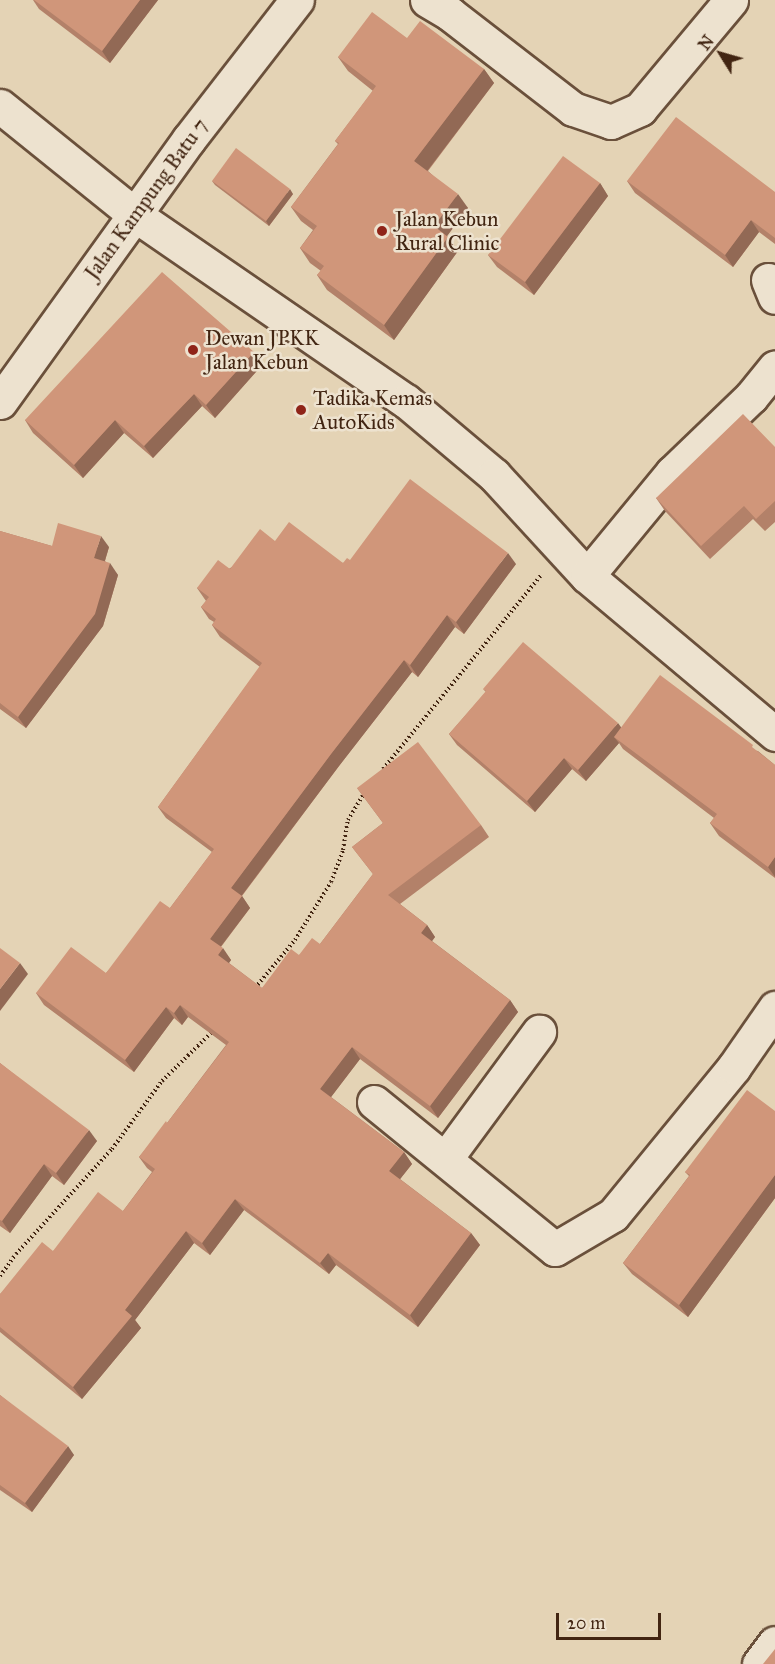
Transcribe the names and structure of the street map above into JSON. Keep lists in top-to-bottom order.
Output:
{
  "streets": {
    "street": ["Jalan Kampung Batu 7"]
  },
  "places": ["Jalan Kebun Rural Clinic", "Dewan JPKK Jalan Kebun", "Tadika Kemas AutoKids"],
  "scale_bar": "20 m",
  "north": "top left"
}
